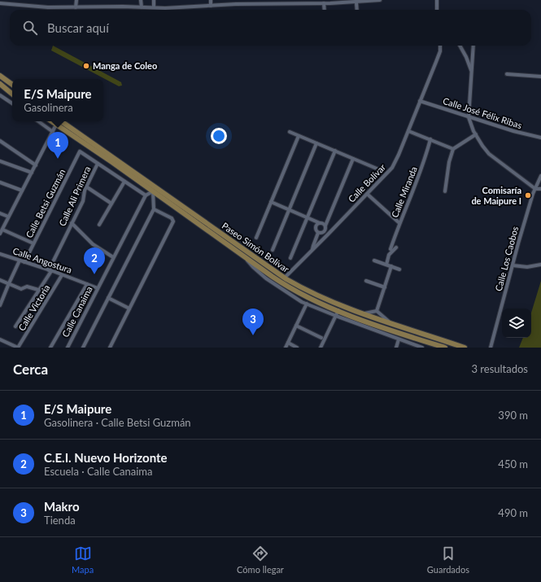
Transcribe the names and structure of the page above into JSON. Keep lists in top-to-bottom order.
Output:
{
  "streets": {
    "main road": ["Paseo Simón Bolívar"],
    "street": [
      "Calle José Félix Ribas",
      "Calle Bolívar",
      "Calle Miranda",
      "Calle Ali Primera",
      "Calle Betsi Guzmán",
      "Calle Los Caobos",
      "Calle Angostura",
      "Calle Victoria",
      "Calle Canaima"
    ]
  },
  "crossings": [
    ["Calle José Félix Ribas", "Calle Bolívar"],
    ["Calle Bolívar", "Paseo Simón Bolívar"],
    ["Calle Ali Primera", "Calle Betsi Guzmán"],
    ["Calle Ali Primera", "Calle Angostura"],
    ["Calle Betsi Guzmán", "Calle Angostura"],
    ["Calle Angostura", "Calle Victoria"],
    ["Calle Angostura", "Calle Canaima"]
  ],
  "places": ["Manga de Coleo", "Comisaría de Maipure I"],
  "page": {
    "search": "Buscar aquí",
    "popup": ["E/S Maipure", "Gasolinera"],
    "pins": ["1", "2", "3"],
    "heading": ["Cerca", "3 resultados"],
    "list": [
      {
        "mark": "1",
        "name": "E/S Maipure",
        "note": "Gasolinera · Calle Betsi Guzmán",
        "value": "390 m"
      },
      {
        "mark": "2",
        "name": "C.E.I. Nuevo Horizonte",
        "note": "Escuela · Calle Canaima",
        "value": "450 m"
      },
      {
        "mark": "3",
        "name": "Makro",
        "note": "Tienda",
        "value": "490 m"
      }
    ],
    "nav": ["Mapa", "Cómo llegar", "Guardados"]
  }
}
